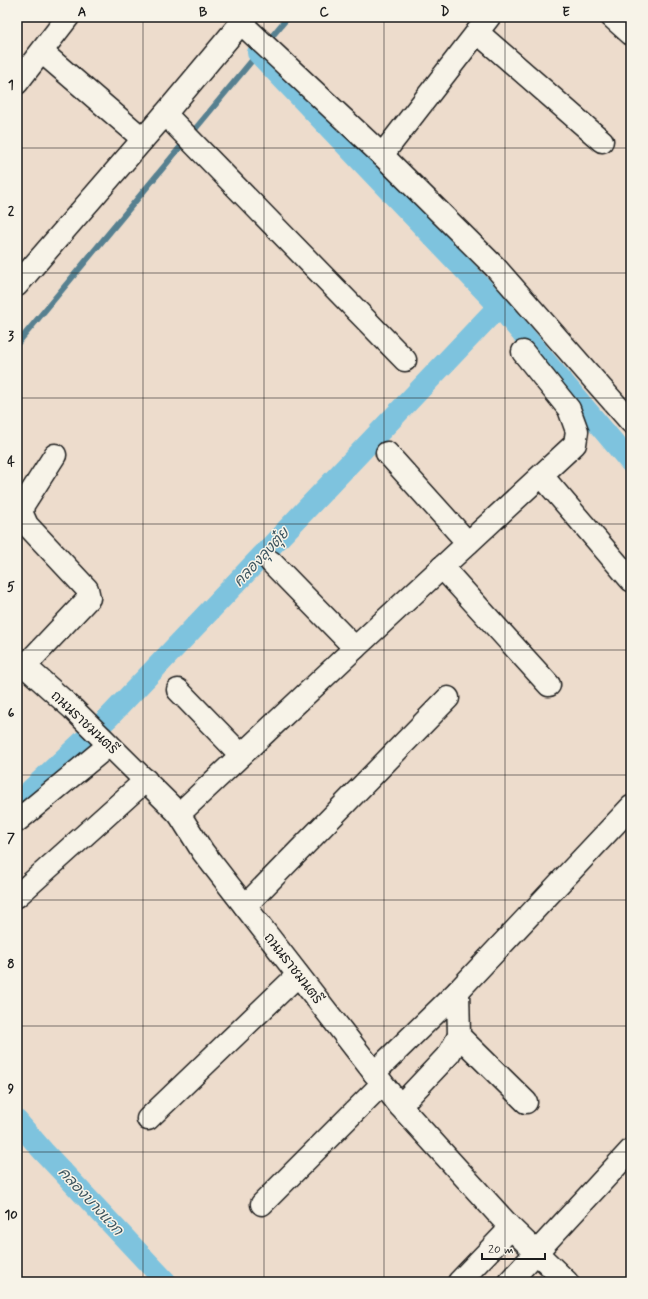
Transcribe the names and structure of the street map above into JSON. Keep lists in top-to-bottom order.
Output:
{
  "streets": {
    "street": ["ถนนราชมนตรี"]
  },
  "water": ["คลองลุงตุ๋ย", "คลองบางแวก"],
  "scale_bar": "20 m",
  "grid": {
    "columns": [
      "A",
      "B",
      "C",
      "D",
      "E"
    ],
    "rows": [
      "1",
      "2",
      "3",
      "4",
      "5",
      "6",
      "7",
      "8",
      "9",
      "10"
    ]
  }
}
